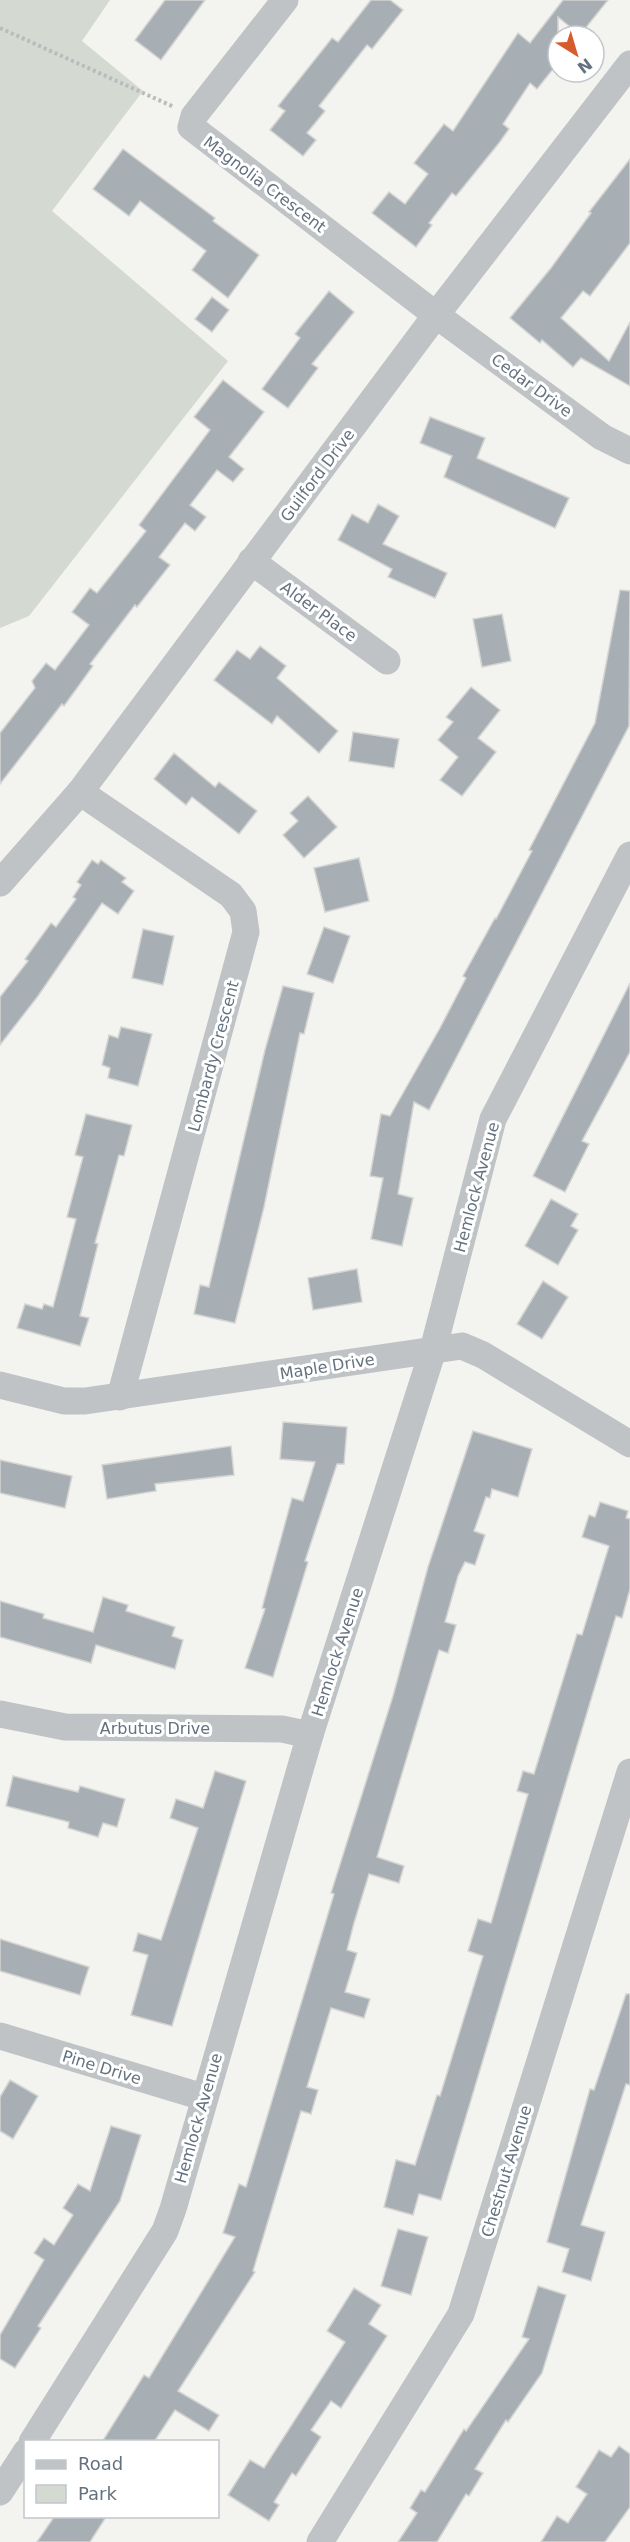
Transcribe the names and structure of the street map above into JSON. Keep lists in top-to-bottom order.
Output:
{
  "streets": {
    "street": [
      "Magnolia Crescent",
      "Cedar Drive",
      "Guilford Drive",
      "Alder Place",
      "Lombardy Crescent",
      "Hemlock Avenue",
      "Maple Drive",
      "Arbutus Drive",
      "Pine Drive",
      "Chestnut Avenue"
    ]
  },
  "crossings": [
    ["Magnolia Crescent", "Cedar Drive"],
    ["Magnolia Crescent", "Guilford Drive"],
    ["Cedar Drive", "Guilford Drive"],
    ["Guilford Drive", "Alder Place"],
    ["Guilford Drive", "Lombardy Crescent"],
    ["Lombardy Crescent", "Maple Drive"],
    ["Hemlock Avenue", "Maple Drive"],
    ["Hemlock Avenue", "Arbutus Drive"],
    ["Hemlock Avenue", "Pine Drive"]
  ],
  "legend": ["Road", "Park"],
  "north": "bottom right"
}
